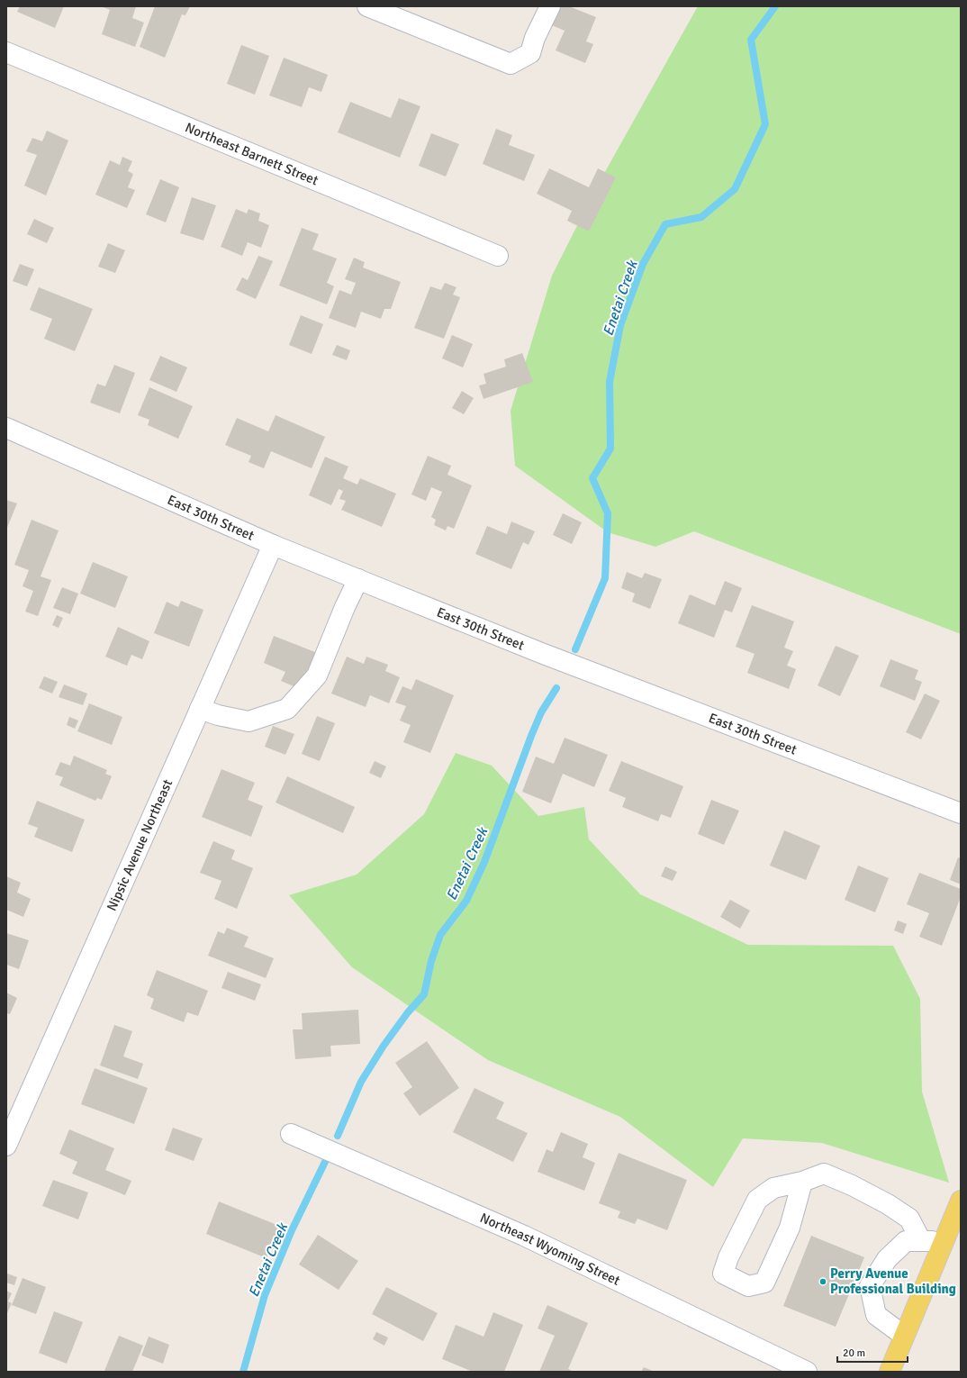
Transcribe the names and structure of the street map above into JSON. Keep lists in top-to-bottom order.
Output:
{
  "streets": {
    "street": [
      "Northeast Barnett Street",
      "East 30th Street",
      "Nipsic Avenue Northeast",
      "Northeast Wyoming Street"
    ]
  },
  "crossings": [
    ["East 30th Street", "Nipsic Avenue Northeast"]
  ],
  "water": ["Enetai Creek"],
  "places": ["Perry Avenue Professional Building"],
  "scale_bar": "20 m"
}
